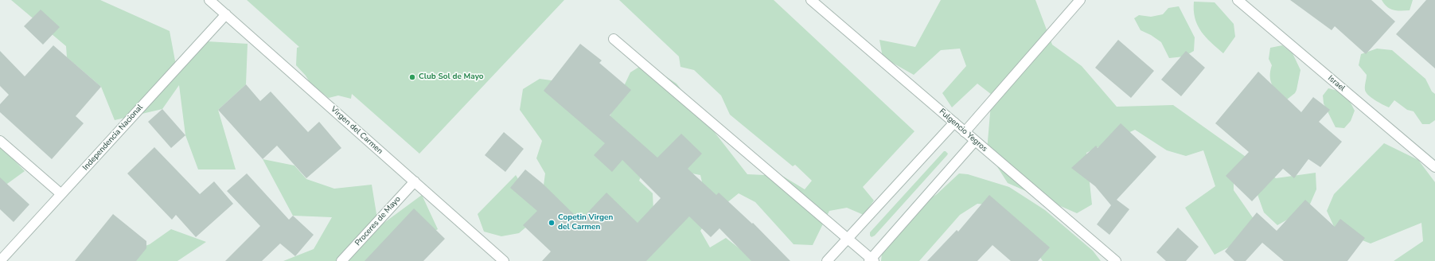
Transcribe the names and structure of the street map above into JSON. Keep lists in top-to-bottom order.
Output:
{
  "streets": {
    "street": [
      "Israel",
      "Virgen del Carmen",
      "Fulgencio Yegros",
      "Independencia Nacional",
      "Proceres de Mayo"
    ]
  },
  "crossings": [
    ["Virgen del Carmen", "Independencia Nacional"],
    ["Virgen del Carmen", "Proceres de Mayo"]
  ],
  "places": ["Club Sol de Mayo", "Copetin Virgen del Carmen"]
}
